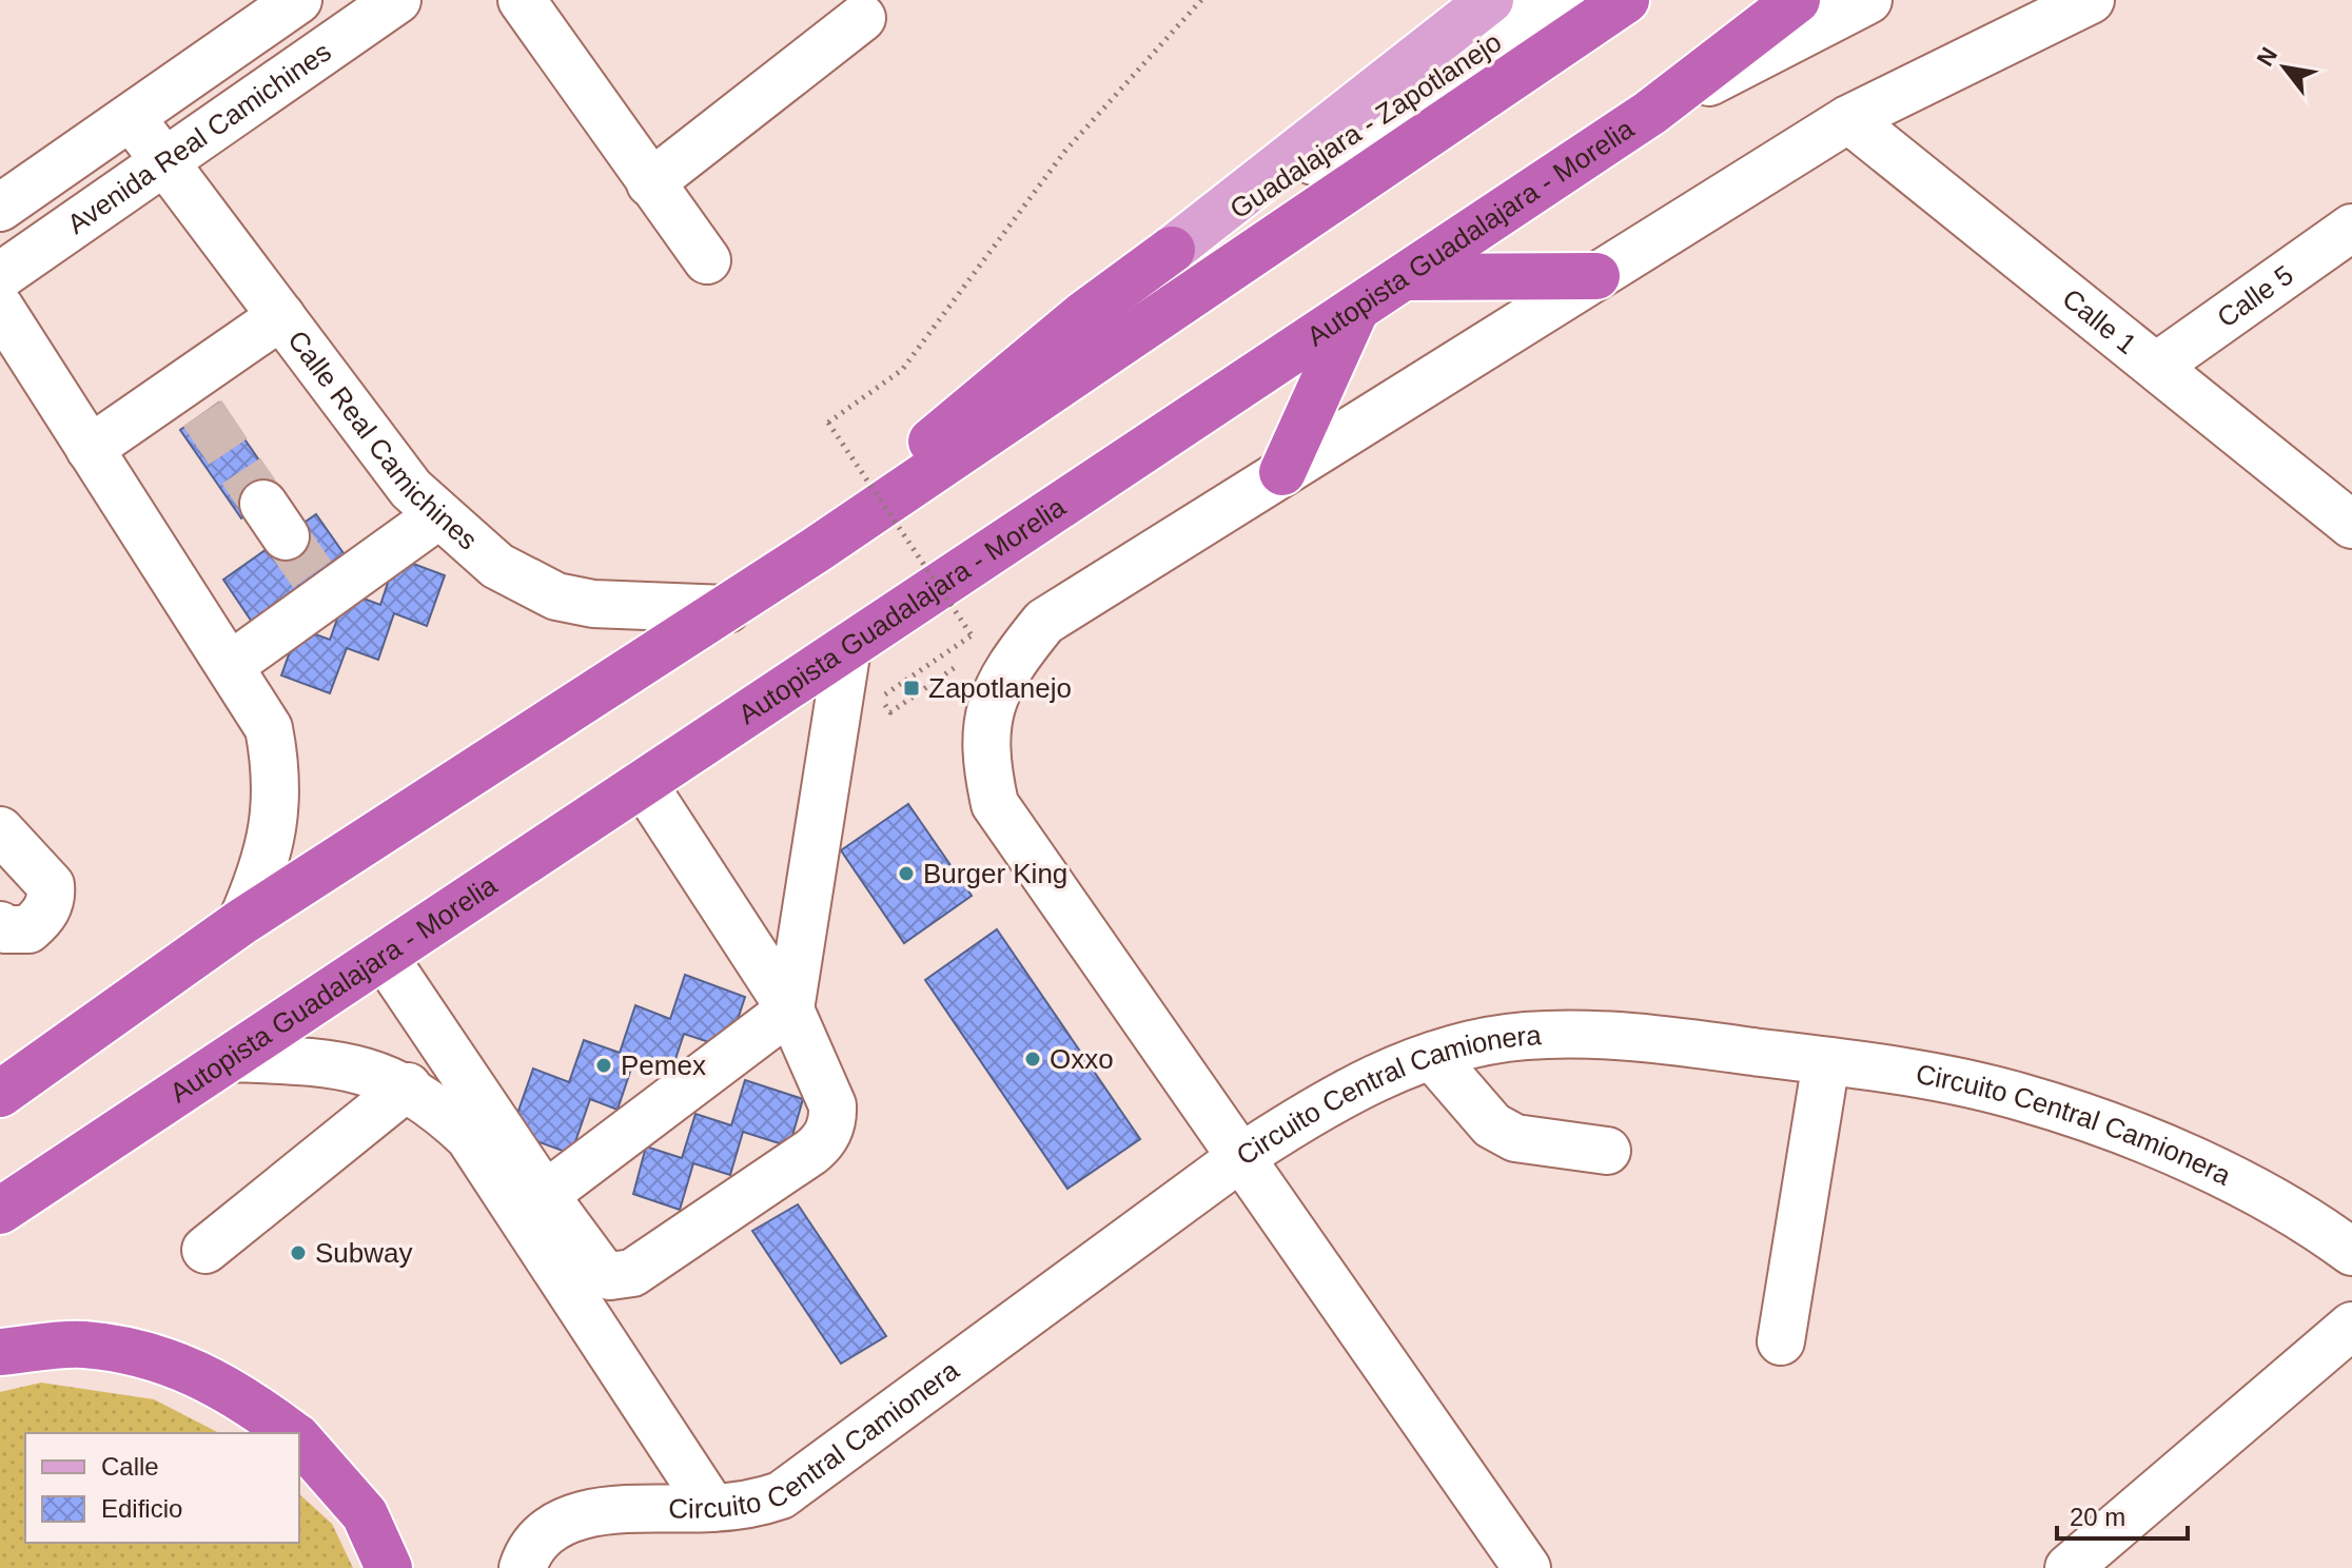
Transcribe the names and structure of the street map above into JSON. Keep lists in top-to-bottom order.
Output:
{
  "streets": {
    "highway": ["Autopista Guadalajara - Morelia"],
    "street": [
      "Guadalajara - Zapotlanejo",
      "Avenida Real Camichines",
      "Calle 5",
      "Calle 1",
      "Calle Real Camichines",
      "Circuito Central Camionera"
    ]
  },
  "crossings": [
    ["Avenida Real Camichines", "Calle Real Camichines"],
    ["Calle 5", "Calle 1"]
  ],
  "places": {
    "transit": ["Zapotlanejo"],
    "other": [
      "Burger King",
      "Oxxo",
      "Pemex",
      "Subway"
    ]
  },
  "legend": ["Calle", "Edificio"],
  "scale_bar": "20 m",
  "north": "top left"
}
